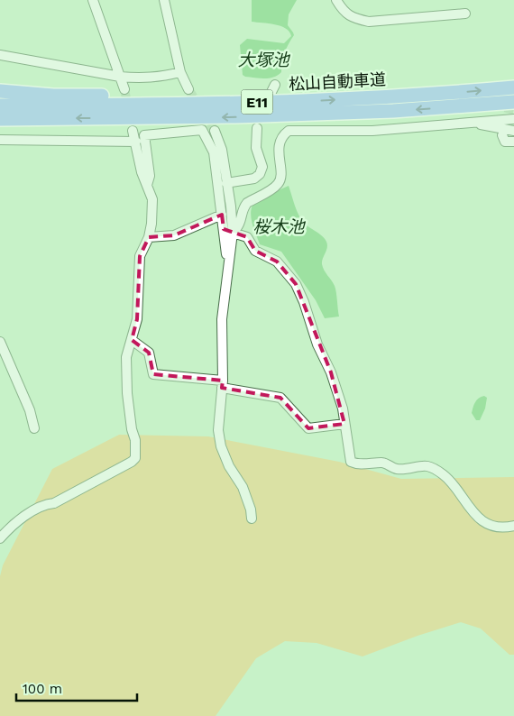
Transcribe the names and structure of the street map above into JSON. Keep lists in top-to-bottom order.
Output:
{
  "streets": {
    "highway": ["松山自動車道", "E11"]
  },
  "water": ["大塚池", "桜木池"],
  "scale_bar": "100 m"
}
